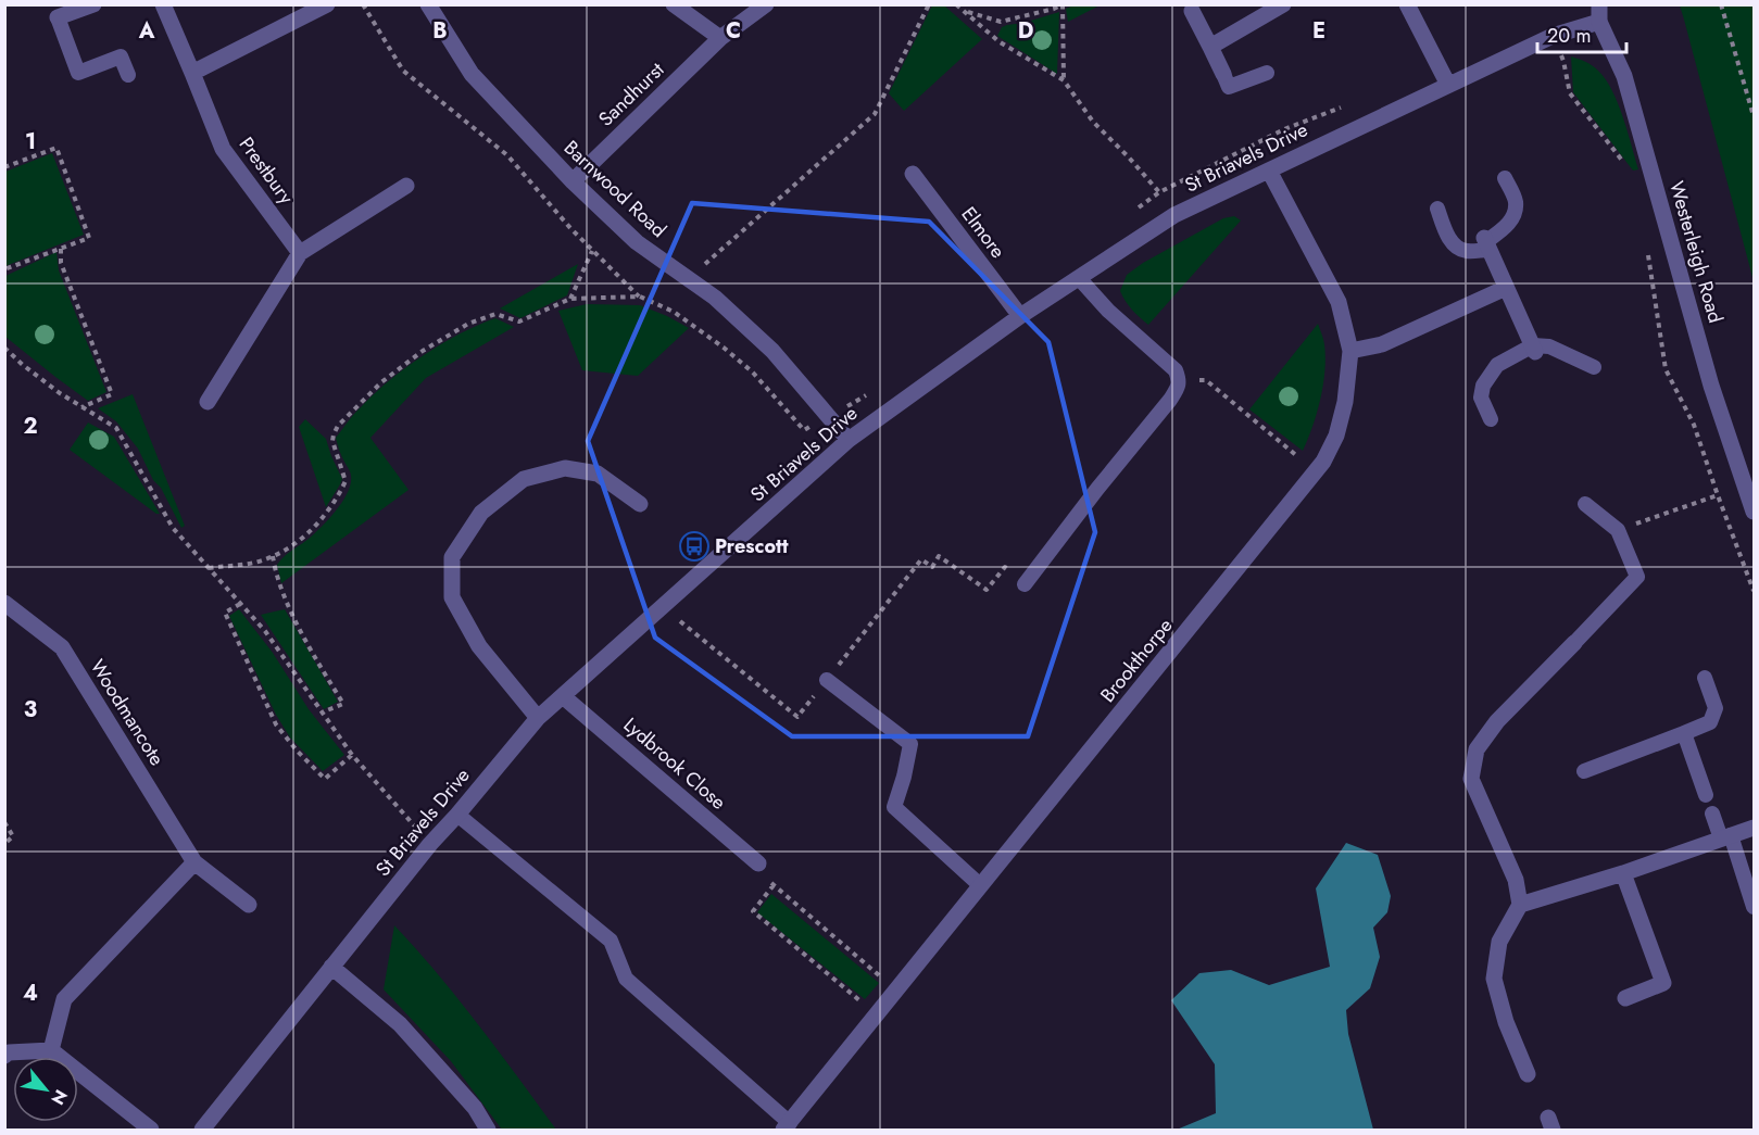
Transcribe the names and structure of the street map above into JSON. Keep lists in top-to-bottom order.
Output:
{
  "streets": {
    "street": [
      "Sandhurst",
      "St Briavels Drive",
      "Prestbury",
      "Barnwood Road",
      "Elmore",
      "Westerleigh Road",
      "Brookthorpe",
      "Woodmancote",
      "Lydbrook Close"
    ]
  },
  "crossings": [
    ["Sandhurst", "Barnwood Road"],
    ["St Briavels Drive", "Barnwood Road"],
    ["St Briavels Drive", "Elmore"],
    ["St Briavels Drive", "Westerleigh Road"],
    ["St Briavels Drive", "Brookthorpe"],
    ["St Briavels Drive", "Lydbrook Close"]
  ],
  "places": {
    "bus stop": ["Prescott"]
  },
  "scale_bar": "20 m",
  "north": "bottom right",
  "grid": {
    "columns": [
      "A",
      "B",
      "C",
      "D",
      "E"
    ],
    "rows": [
      "1",
      "2",
      "3",
      "4"
    ]
  }
}
